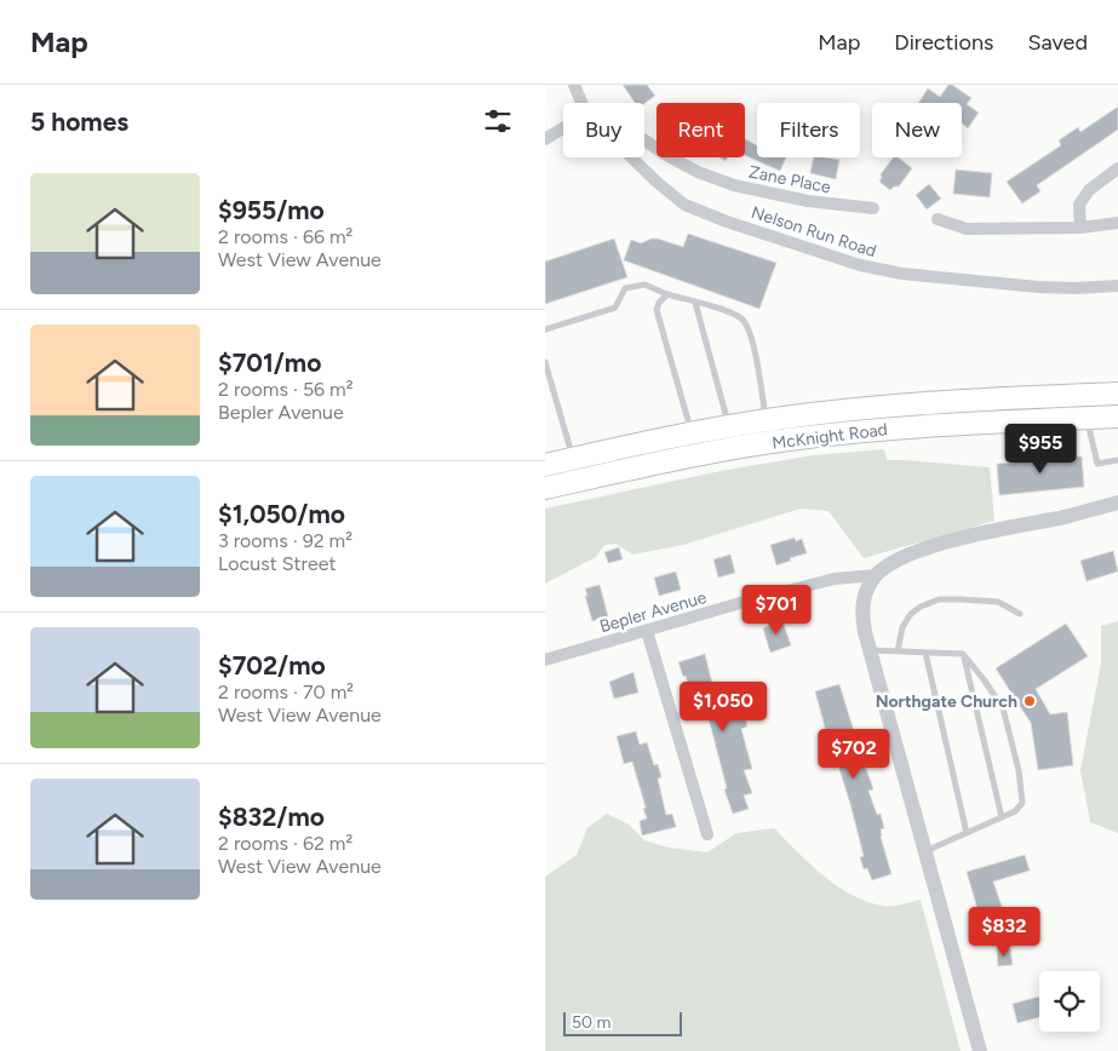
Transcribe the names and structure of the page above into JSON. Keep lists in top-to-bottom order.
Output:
{
  "streets": {
    "highway": ["McKnight Road"],
    "street": ["Zane Place", "Nelson Run Road", "Bepler Avenue"]
  },
  "places": ["Northgate Church"],
  "scale_bar": "50 m",
  "page": {
    "header": "Map",
    "nav": ["Map", "Directions", "Saved"],
    "heading": "5 homes",
    "chip": [
      "Buy",
      "Rent",
      "Filters",
      "New"
    ],
    "list": [
      {
        "name": "$955/mo",
        "note": "2 rooms · 66 m² · West View Avenue"
      },
      {
        "name": "$701/mo",
        "note": "2 rooms · 56 m² · Bepler Avenue"
      },
      {
        "name": "$1,050/mo",
        "note": "3 rooms · 92 m² · Locust Street"
      },
      {
        "name": "$702/mo",
        "note": "2 rooms · 70 m² · West View Avenue"
      },
      {
        "name": "$832/mo",
        "note": "2 rooms · 62 m² · West View Avenue"
      }
    ],
    "price": [
      "$955",
      "$701",
      "$1,050",
      "$702",
      "$832"
    ],
    "scale": "50 m"
  }
}
